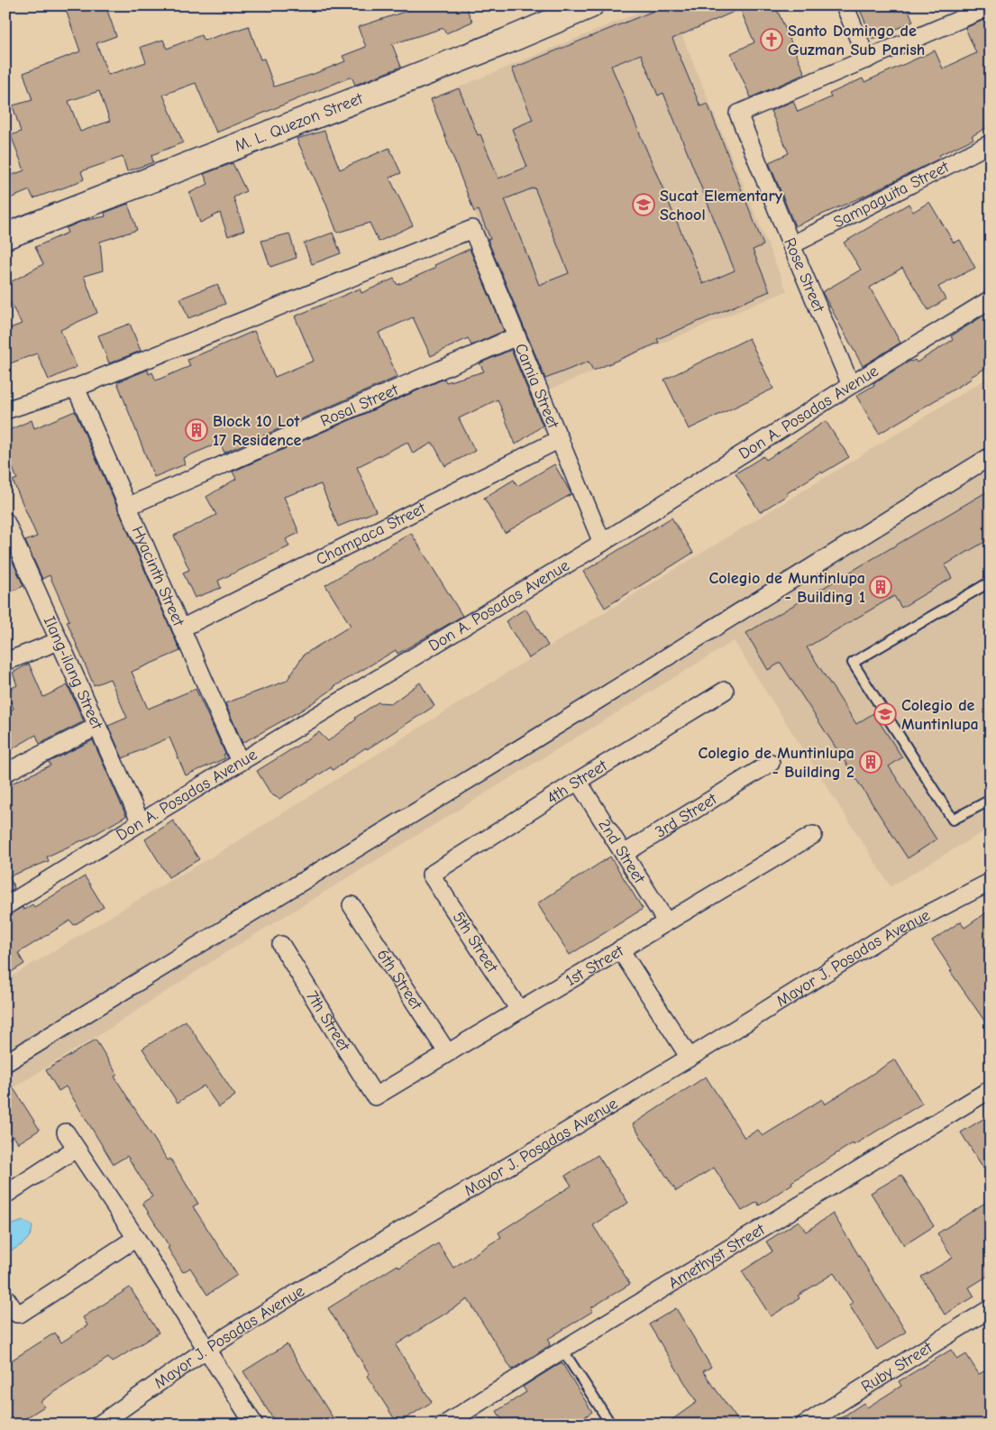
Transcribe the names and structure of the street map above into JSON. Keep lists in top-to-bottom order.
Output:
{
  "streets": {
    "main road": ["M. L. Quezon Street"],
    "street": [
      "Sampaguita Street",
      "Rose Street",
      "Camia Street",
      "Rosal Street",
      "Don A. Posadas Avenue",
      "Champaca Street",
      "Hyacinth Street",
      "Ilang-ilang Street",
      "4th Street",
      "3rd Street",
      "2nd Street",
      "5th Street",
      "Mayor J. Posadas Avenue",
      "1st Street",
      "6th Street",
      "7th Street",
      "Amethyst Street",
      "Ruby Street"
    ]
  },
  "crossings": [
    ["Sampaguita Street", "Rose Street"],
    ["Rose Street", "Don A. Posadas Avenue"],
    ["Camia Street", "Rosal Street"],
    ["Camia Street", "Don A. Posadas Avenue"],
    ["Camia Street", "Champaca Street"],
    ["Camia Street", "Hyacinth Street"],
    ["Rosal Street", "Hyacinth Street"],
    ["Don A. Posadas Avenue", "Hyacinth Street"],
    ["Don A. Posadas Avenue", "Ilang-ilang Street"],
    ["Champaca Street", "Hyacinth Street"],
    ["4th Street", "2nd Street"],
    ["4th Street", "5th Street"],
    ["3rd Street", "2nd Street"],
    ["2nd Street", "1st Street"],
    ["5th Street", "1st Street"],
    ["1st Street", "6th Street"],
    ["1st Street", "7th Street"]
  ],
  "places": {
    "church": ["Santo Domingo de Guzman Sub Parish"],
    "school or university": ["Sucat Elementary School", "Colegio de Muntinlupa"],
    "building": ["Block 10 Lot 17 Residence", "Colegio de Muntinlupa - Building 1", "Colegio de Muntinlupa - Building 2"]
  }
}
